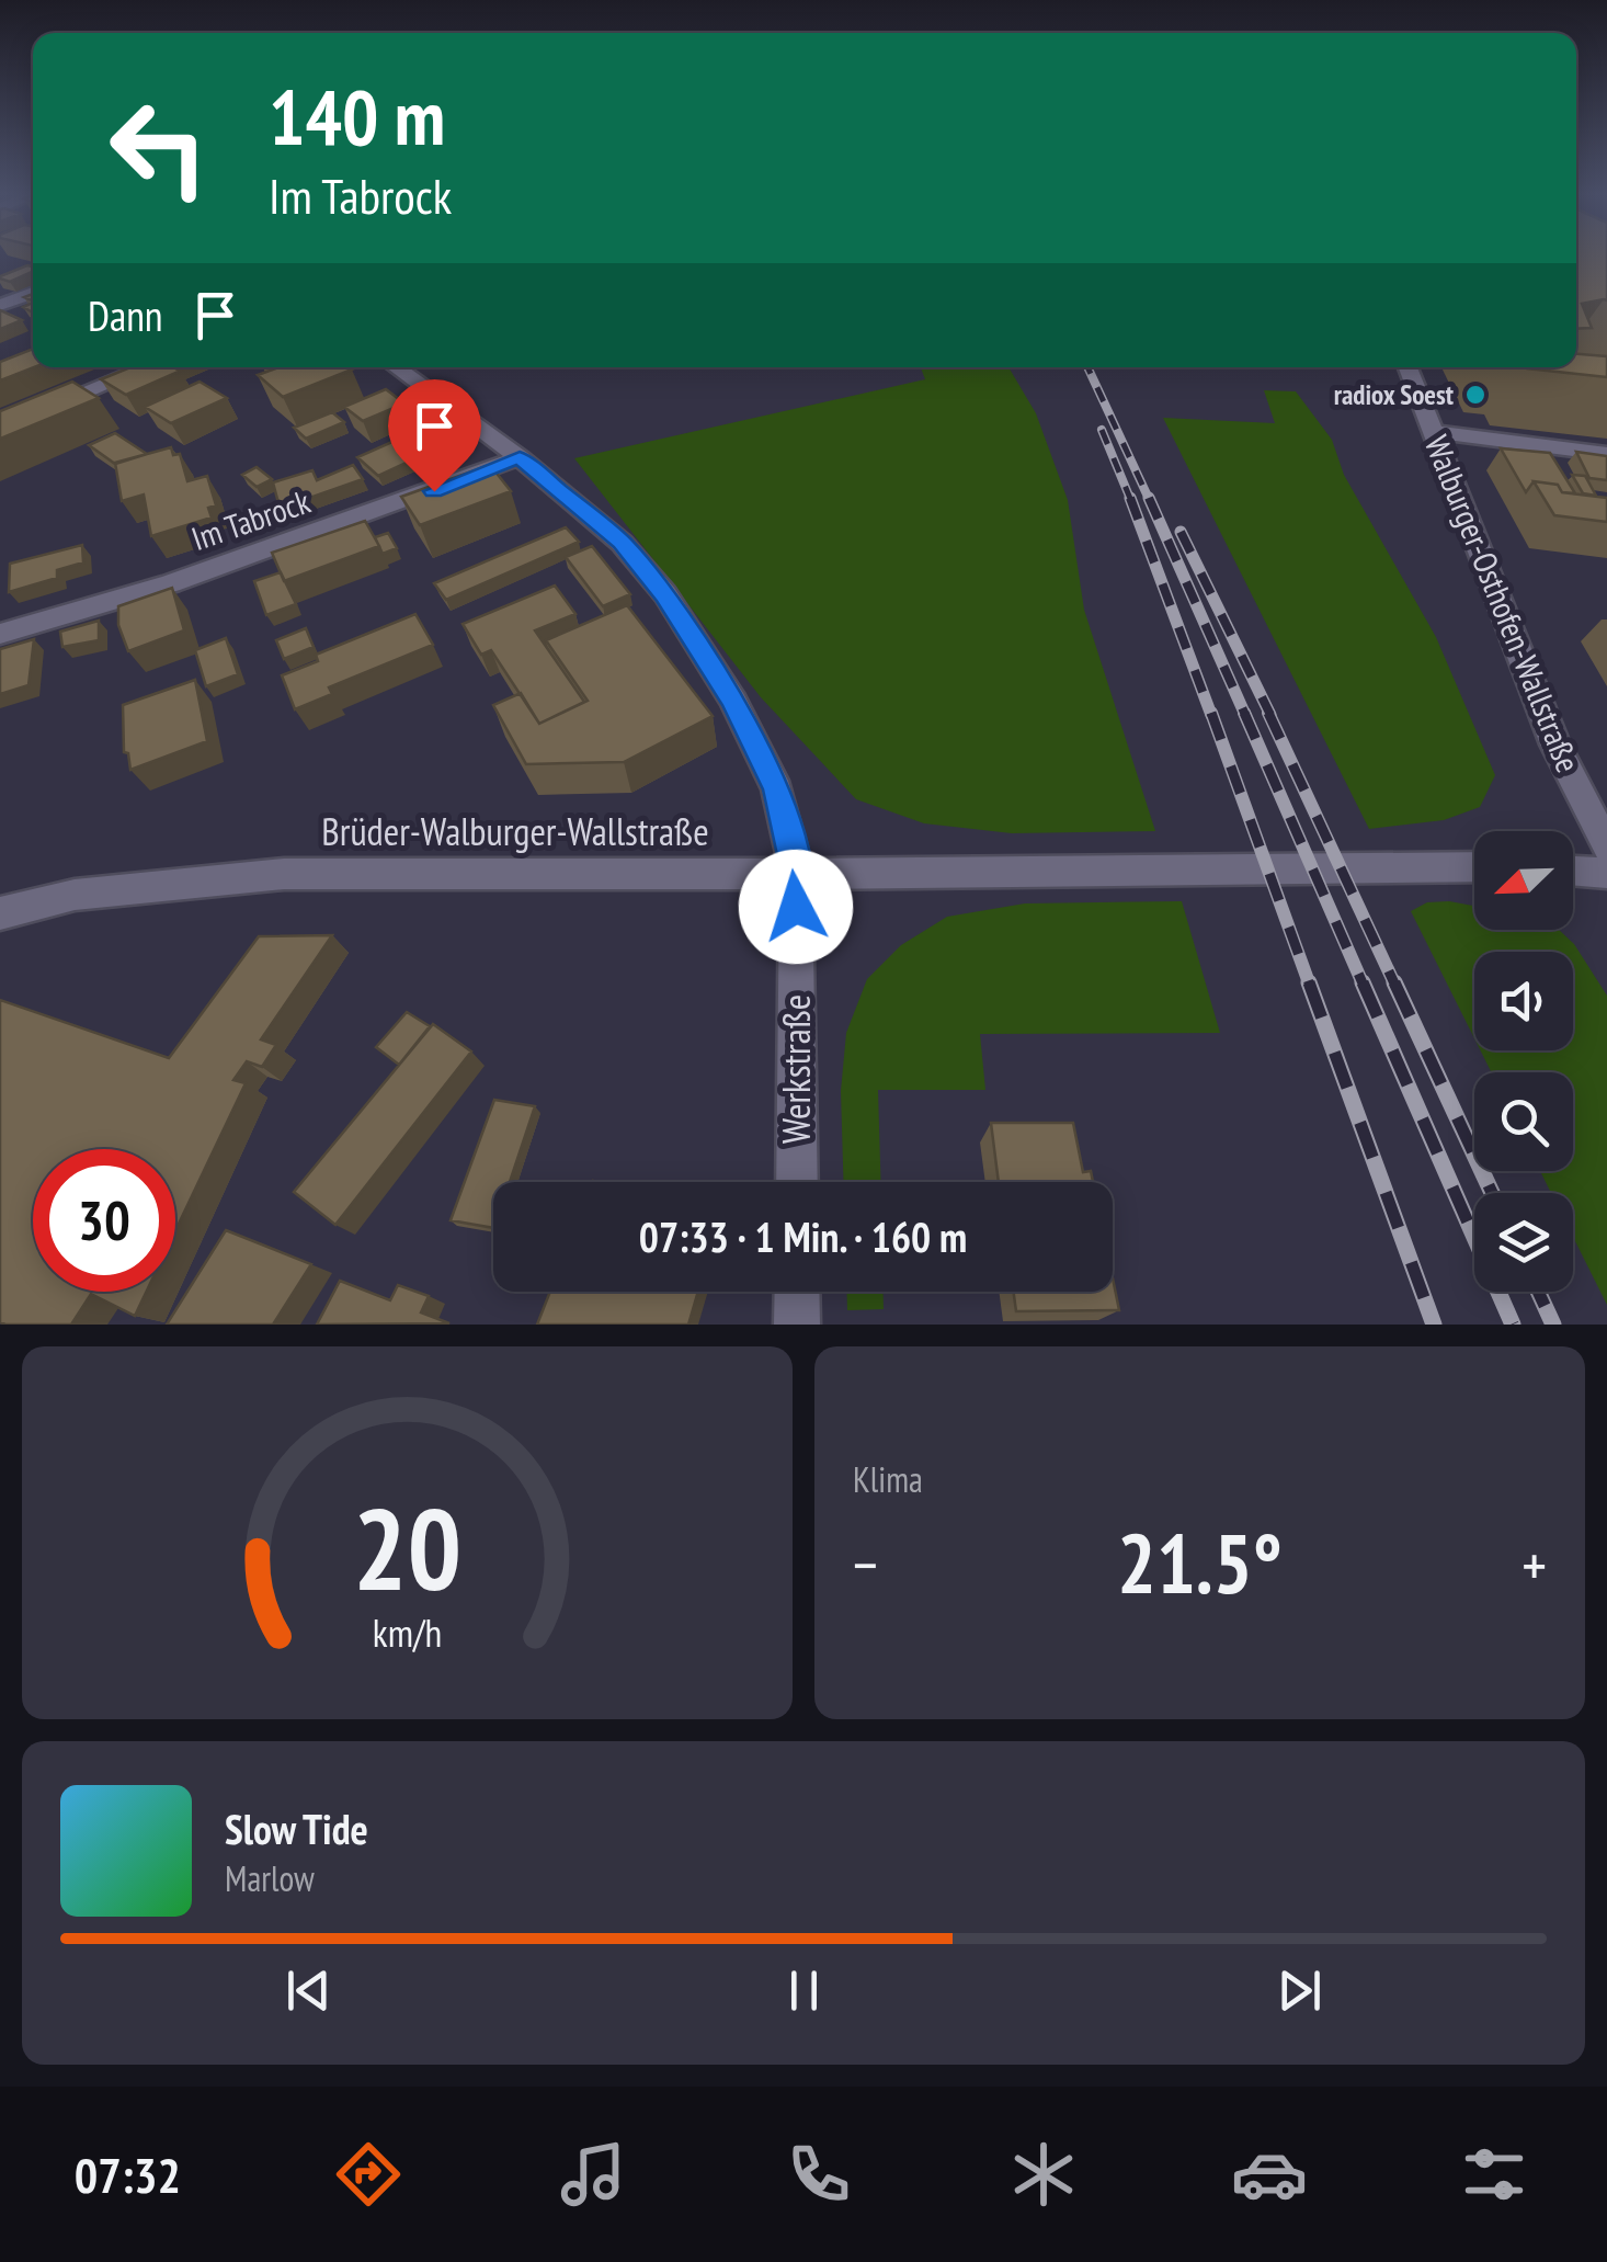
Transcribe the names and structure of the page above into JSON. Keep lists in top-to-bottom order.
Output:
{
  "streets": {
    "street": [
      "Im Tabrock",
      "Walburger-Osthofen-Wallstraße",
      "Brüder-Walburger-Wallstraße",
      "Werkstraße"
    ]
  },
  "crossings": [
    ["Im Tabrock", "Werkstraße"],
    ["Brüder-Walburger-Wallstraße", "Werkstraße"]
  ],
  "places": ["radiox Soest"],
  "north": "bottom left",
  "page": {
    "turn": ["140 m", "Im Tabrock"],
    "then": "Dann",
    "limit": "30",
    "trip": "07:33 · 1 Min. · 160 m",
    "tile": "Klima",
    "heat": ["−", "21.5°", "+"],
    "song": ["Slow Tide", "Marlow"],
    "tabs": "07:32",
    "gauge": ["20", "km/h"]
  }
}
